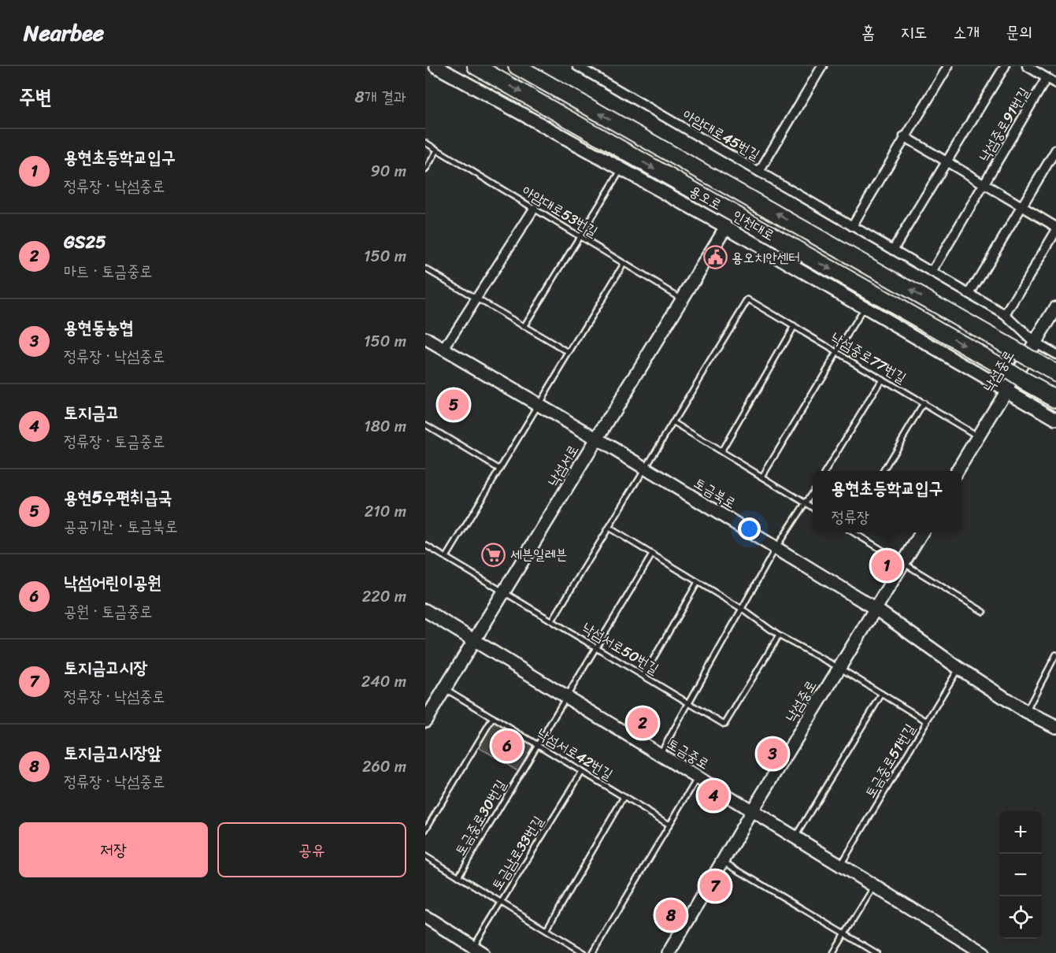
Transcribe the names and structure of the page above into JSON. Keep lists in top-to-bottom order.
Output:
{
  "streets": {
    "highway": ["인천대로"],
    "street": [
      "낙섬중로91번길",
      "아암대로45번길",
      "용오로",
      "낙섬중로",
      "낙섬서로",
      "토금북로",
      "토금중로"
    ],
    "lane": [
      "아암대로53번길",
      "낙섬중로77번길",
      "낙섬서로50번길",
      "낙섬서로42번길",
      "토금중로51번길",
      "토금중로30번길",
      "토금남로33번길"
    ]
  },
  "crossings": [
    ["아암대로45번길", "낙섬중로"],
    ["용오로", "낙섬중로"],
    ["용오로", "낙섬서로"],
    ["아암대로53번길", "낙섬서로"],
    ["낙섬중로77번길", "낙섬중로"],
    ["낙섬중로", "토금북로"],
    ["낙섬중로", "토금중로"],
    ["낙섬서로", "토금북로"],
    ["낙섬서로", "낙섬서로50번길"],
    ["낙섬서로", "낙섬서로42번길"],
    ["낙섬서로", "토금중로"],
    ["토금북로", "토금중로51번길"],
    ["낙섬서로50번길", "토금중로30번길"],
    ["낙섬서로42번길", "토금중로30번길"],
    ["낙섬서로42번길", "토금남로33번길"],
    ["토금중로", "토금중로51번길"],
    ["토금중로", "토금중로30번길"]
  ],
  "places": {
    "public building": ["용오치안센터"],
    "supermarket": ["세븐일레븐"]
  },
  "page": {
    "header": "Nearbee",
    "nav": [
      "홈",
      "지도",
      "소개",
      "문의"
    ],
    "heading": ["주변", "8개 결과"],
    "list": [
      {
        "mark": "1",
        "name": "용현초등학교입구",
        "note": "정류장 · 낙섬중로",
        "value": "90 m"
      },
      {
        "mark": "2",
        "name": "GS25",
        "note": "마트 · 토금중로",
        "value": "150 m"
      },
      {
        "mark": "3",
        "name": "용현동농협",
        "note": "정류장 · 낙섬중로",
        "value": "150 m"
      },
      {
        "mark": "4",
        "name": "토지금고",
        "note": "정류장 · 토금중로",
        "value": "180 m"
      },
      {
        "mark": "5",
        "name": "용현5우편취급국",
        "note": "공공기관 · 토금북로",
        "value": "210 m"
      },
      {
        "mark": "6",
        "name": "낙섬어린이공원",
        "note": "공원 · 토금중로",
        "value": "220 m"
      },
      {
        "mark": "7",
        "name": "토지금고시장",
        "note": "정류장 · 낙섬중로",
        "value": "240 m"
      },
      {
        "mark": "8",
        "name": "토지금고시장앞",
        "note": "정류장 · 낙섬중로",
        "value": "260 m"
      }
    ],
    "pins": [
      "5",
      "1",
      "2",
      "6",
      "3",
      "4",
      "7",
      "8"
    ],
    "popup": ["용현초등학교입구", "정류장"],
    "buttons": ["저장", "공유"],
    "map_buttons": ["+", "−"]
  }
}
